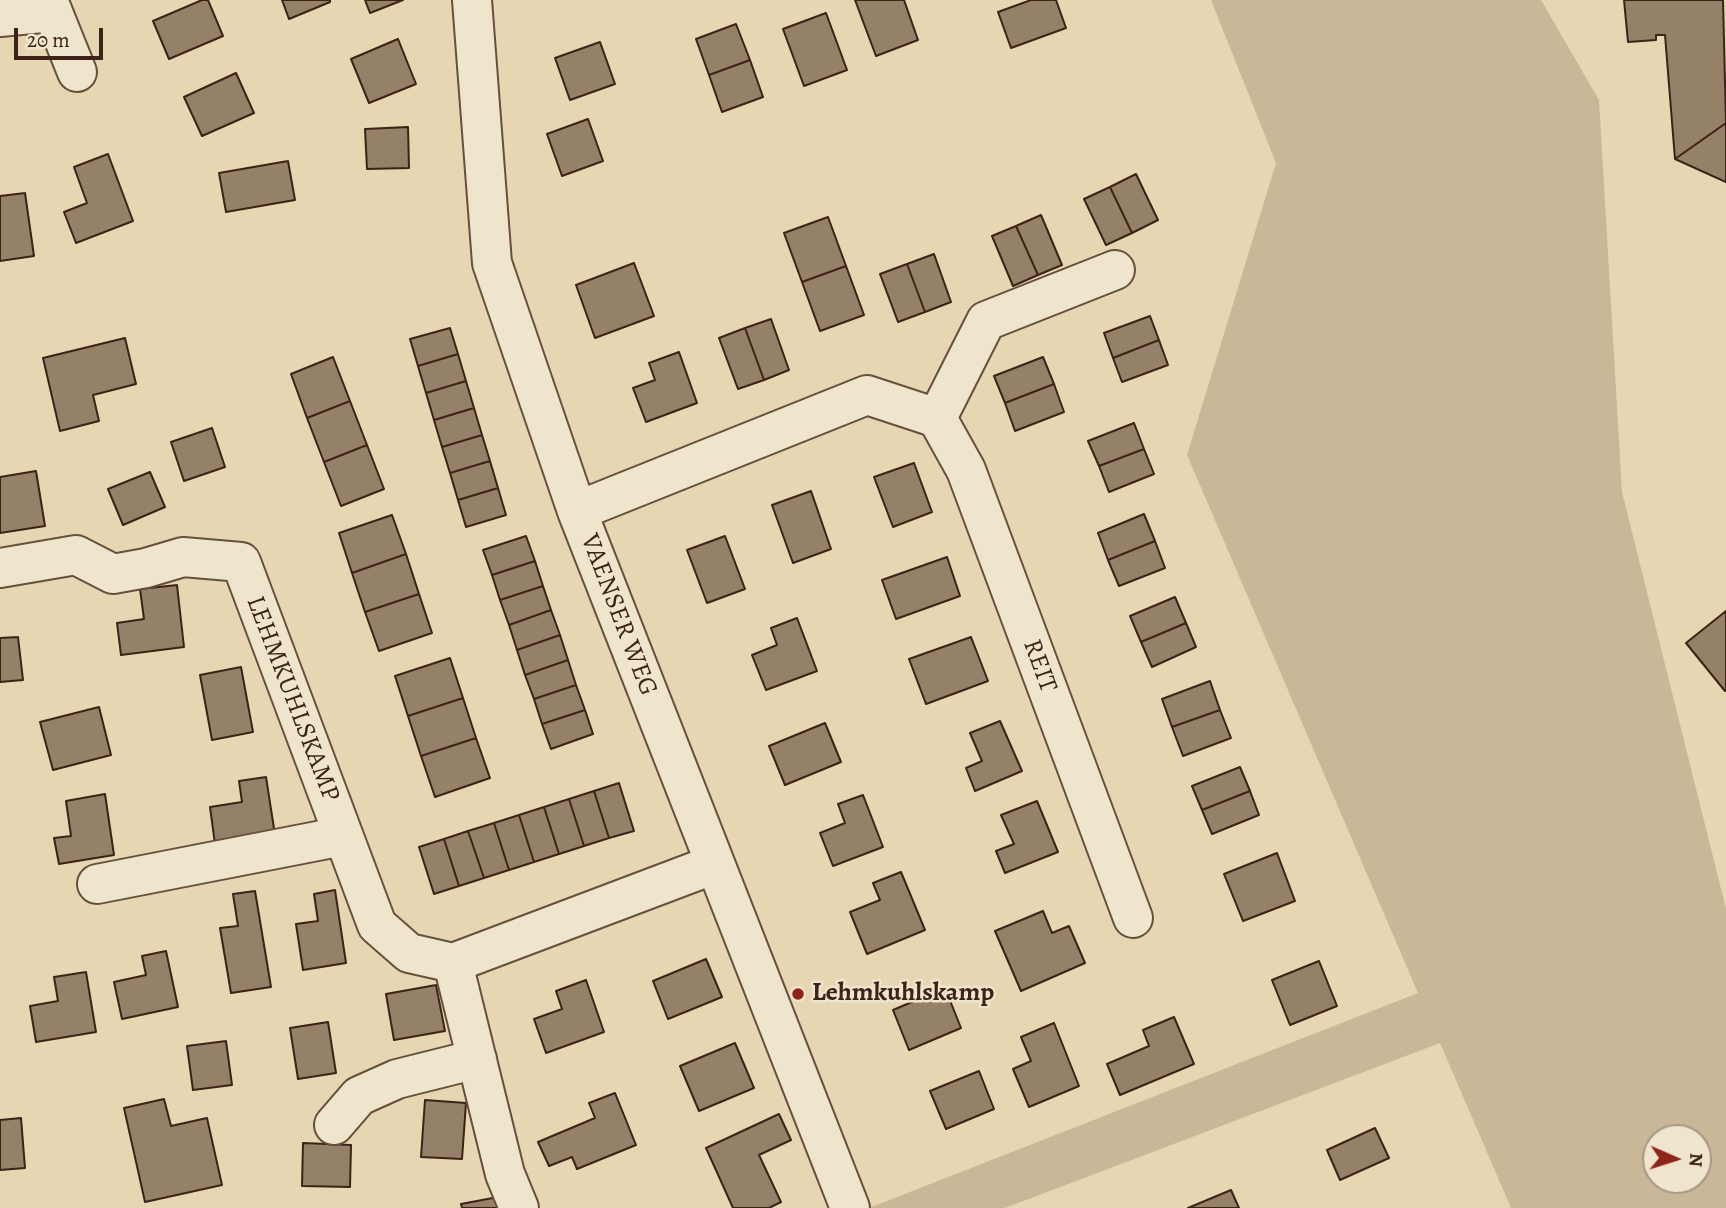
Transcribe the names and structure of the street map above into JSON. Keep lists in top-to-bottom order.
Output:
{
  "streets": {
    "street": ["VAENSER WEG", "REIT", "LEHMKUHLSKAMP"]
  },
  "places": ["Lehmkuhlskamp"],
  "scale_bar": "20 m",
  "north": "right"
}
